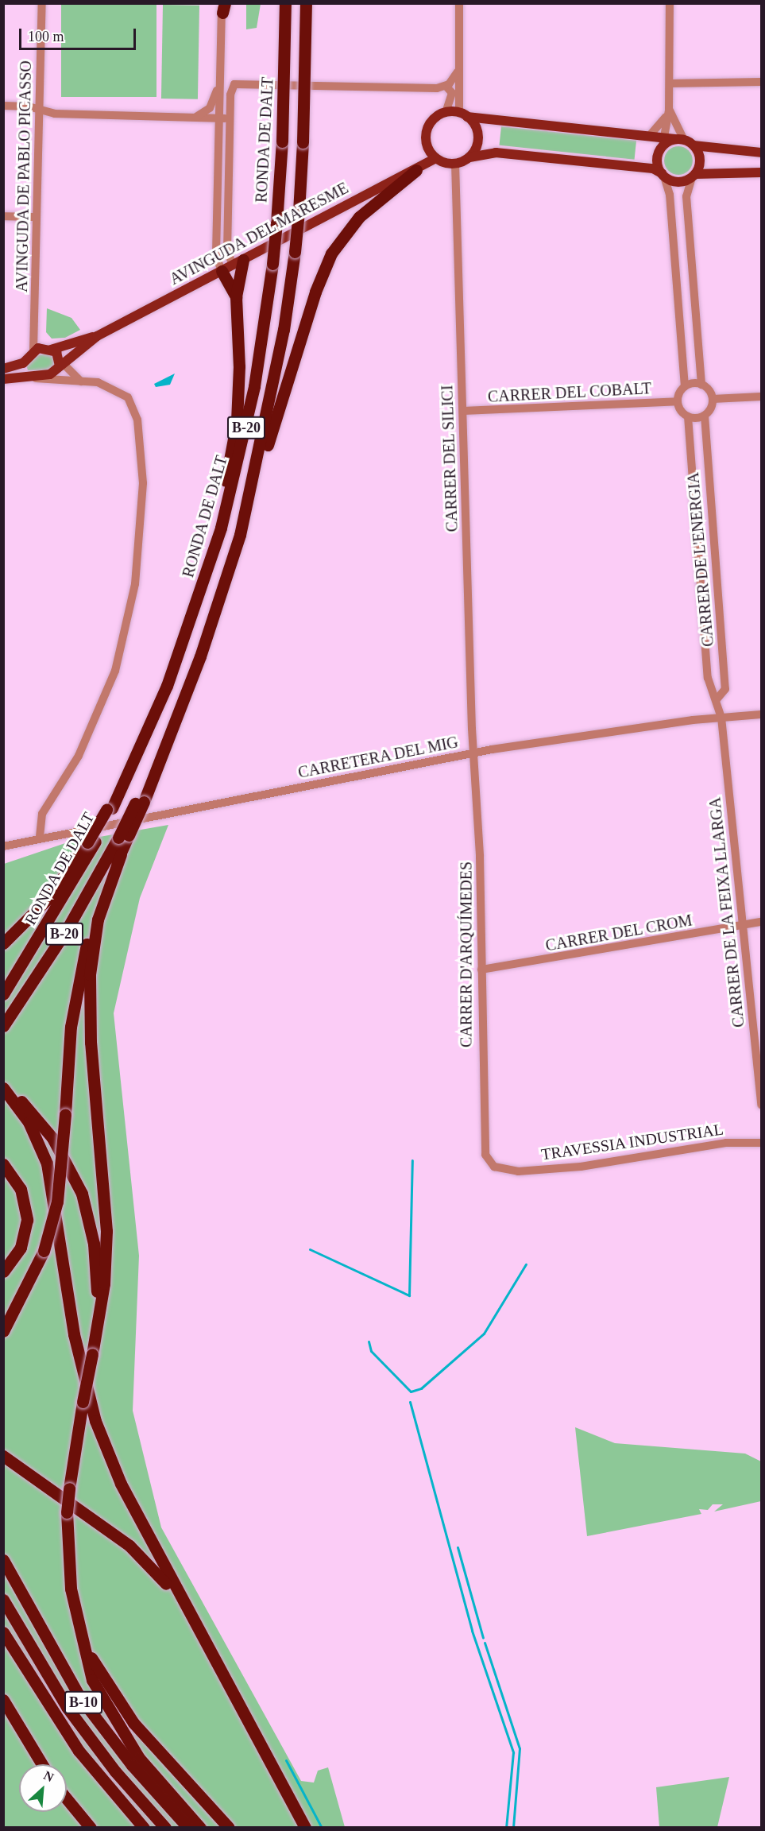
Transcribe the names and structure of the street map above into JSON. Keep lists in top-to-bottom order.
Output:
{
  "streets": {
    "highway": ["RONDA DE DALT", "B-20", "B-10"],
    "main road": ["AVINGUDA DEL MARESME"],
    "street": [
      "AVINGUDA DE PABLO PICASSO",
      "CARRER DEL COBALT",
      "CARRER DEL SILICI",
      "CARRER DE L'ENERGIA",
      "CARRETERA DEL MIG",
      "CARRER DE LA FEIXA LLARGA",
      "CARRER DEL CROM",
      "CARRER D'ARQUÍMEDES",
      "TRAVESSIA INDUSTRIAL"
    ]
  },
  "crossings": [
    ["AVINGUDA DEL MARESME", "CARRER DEL SILICI"],
    ["CARRER DEL COBALT", "CARRER DEL SILICI"],
    ["CARRER DEL COBALT", "CARRER DE L'ENERGIA"],
    ["CARRER DEL SILICI", "CARRETERA DEL MIG"],
    ["CARRER DEL SILICI", "CARRER D'ARQUÍMEDES"],
    ["CARRER DE L'ENERGIA", "CARRETERA DEL MIG"],
    ["CARRER DE L'ENERGIA", "CARRER DE LA FEIXA LLARGA"],
    ["CARRETERA DEL MIG", "CARRER DE LA FEIXA LLARGA"],
    ["CARRETERA DEL MIG", "CARRER D'ARQUÍMEDES"],
    ["CARRER DE LA FEIXA LLARGA", "CARRER DEL CROM"],
    ["CARRER DEL CROM", "CARRER D'ARQUÍMEDES"],
    ["CARRER D'ARQUÍMEDES", "TRAVESSIA INDUSTRIAL"]
  ],
  "scale_bar": "100 m",
  "north": "top right"
}
